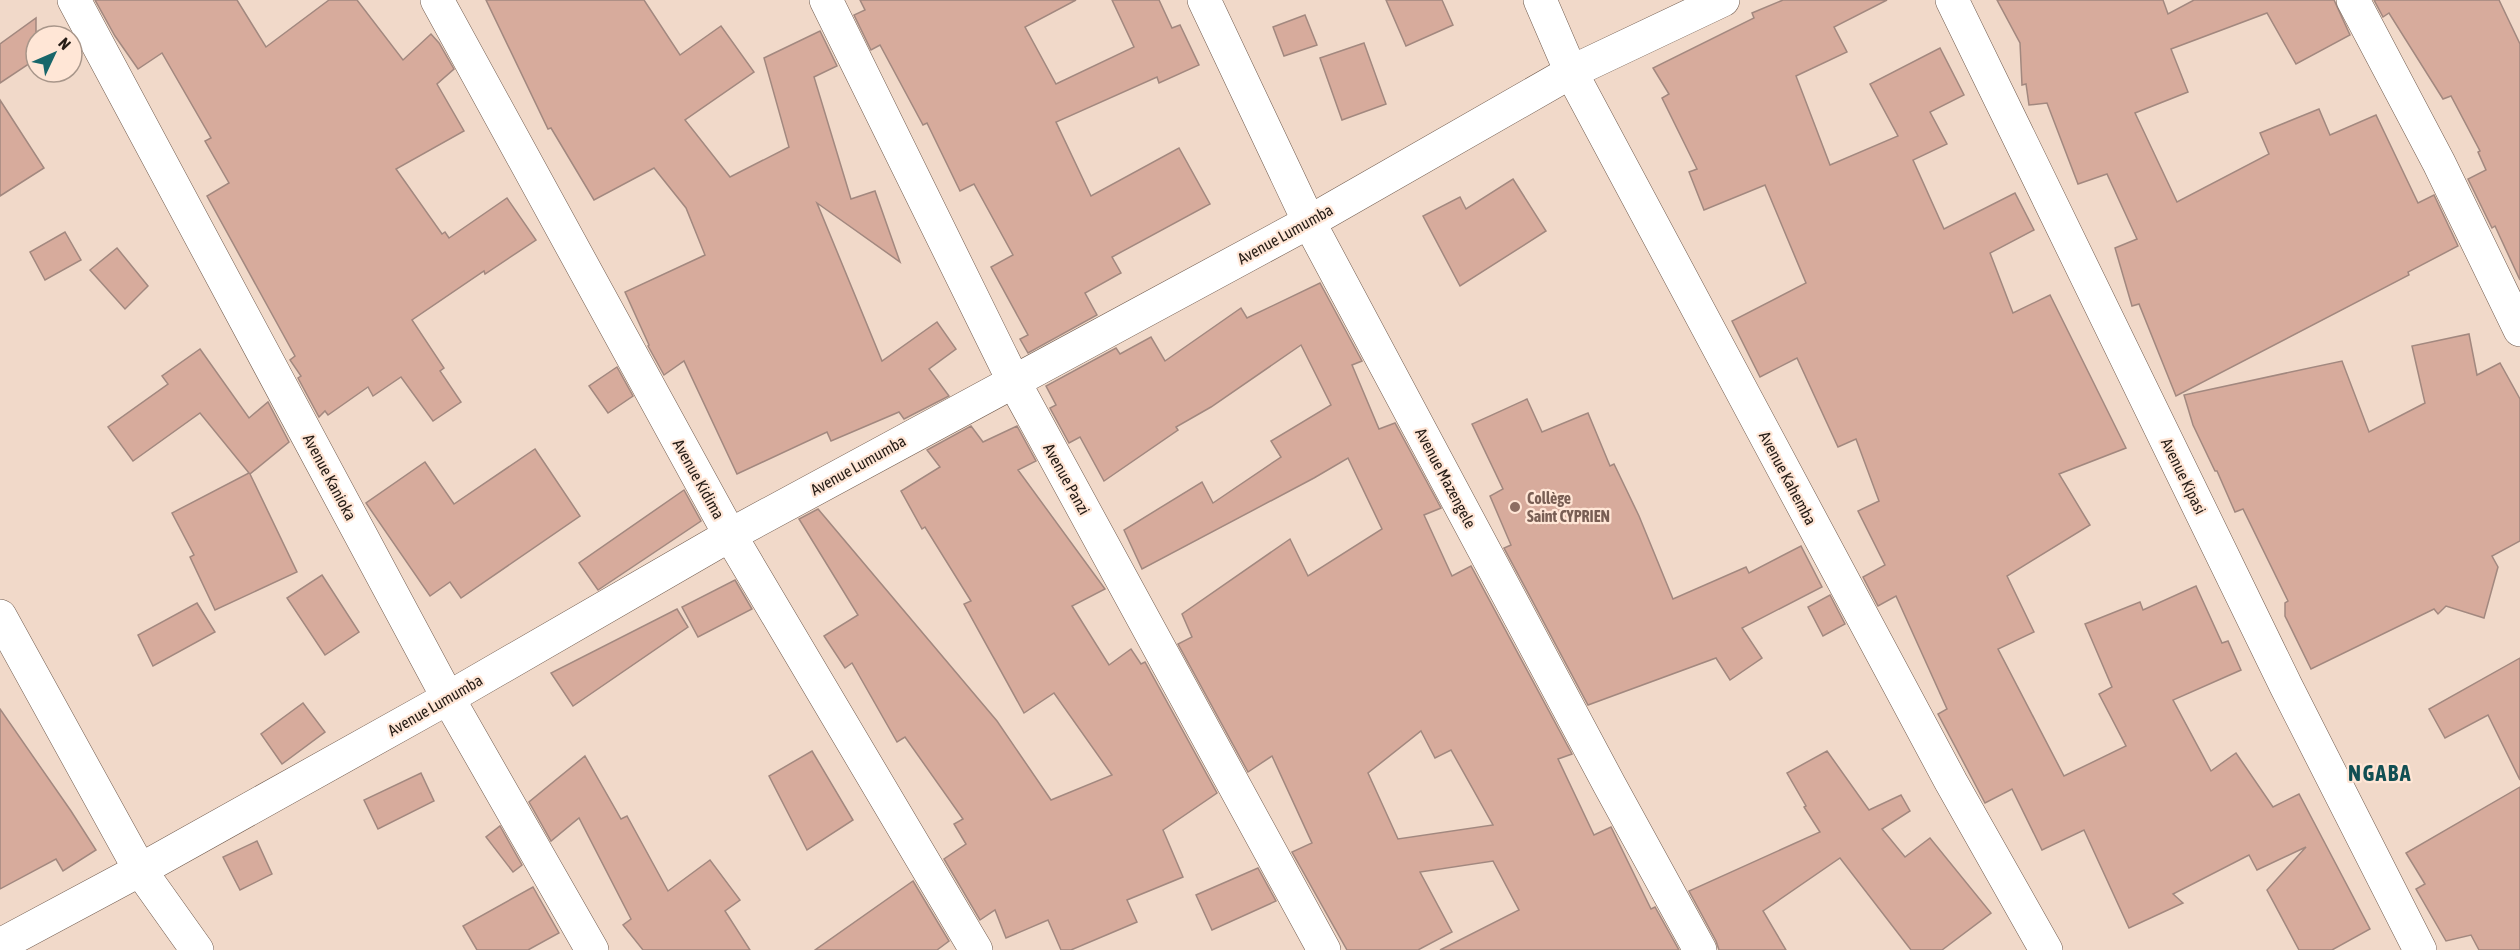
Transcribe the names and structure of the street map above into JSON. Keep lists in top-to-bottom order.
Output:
{
  "streets": {
    "street": [
      "Avenue Lumumba",
      "Avenue Kipasi",
      "Avenue Kanioka",
      "Avenue Mazengele",
      "Avenue Kahemba",
      "Avenue Kidima",
      "Avenue Panzi"
    ]
  },
  "crossings": [
    ["Avenue Lumumba", "Avenue Kanioka"],
    ["Avenue Lumumba", "Avenue Mazengele"],
    ["Avenue Lumumba", "Avenue Kahemba"],
    ["Avenue Lumumba", "Avenue Kidima"],
    ["Avenue Lumumba", "Avenue Panzi"]
  ],
  "districts": ["NGABA"],
  "places": ["Collège Saint CYPRIEN"],
  "north": "top right"
}
